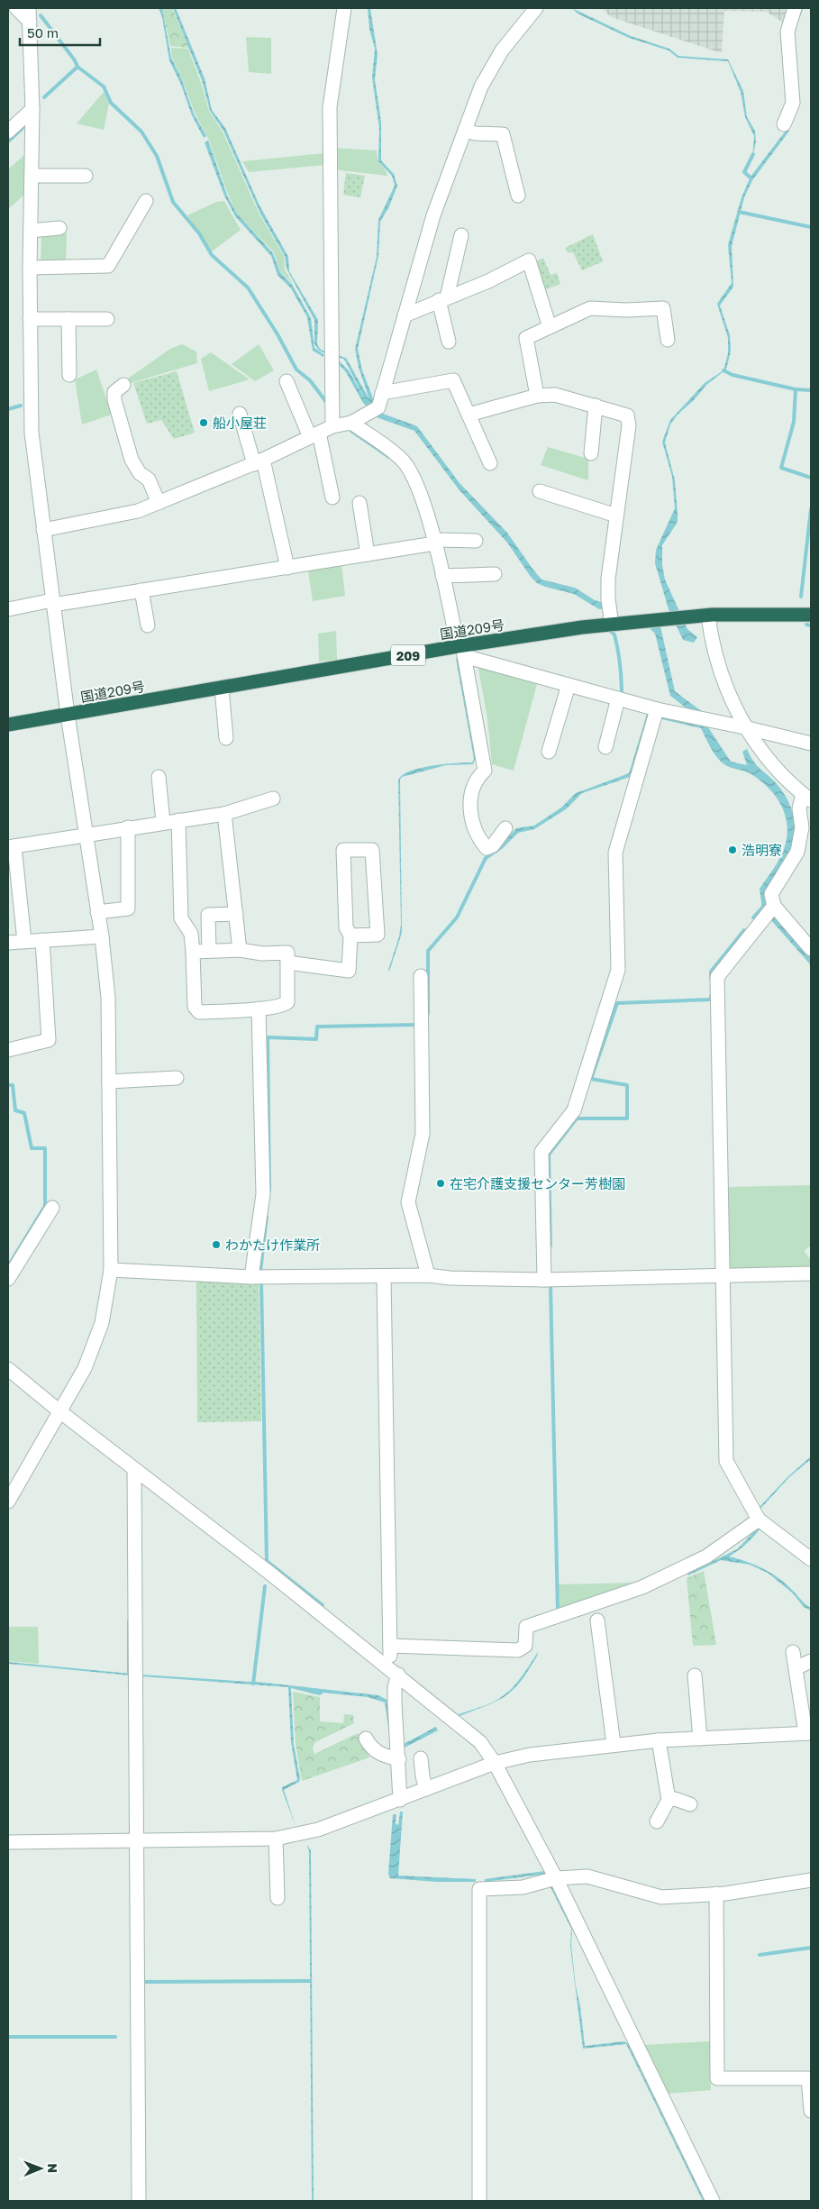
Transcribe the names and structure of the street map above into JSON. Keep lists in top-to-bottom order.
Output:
{
  "streets": {
    "highway": ["国道209号", "209"]
  },
  "places": [
    "船小屋荘",
    "浩明寮",
    "在宅介護支援センター芳樹園",
    "わかたけ作業所"
  ],
  "scale_bar": "50 m",
  "north": "right"
}
